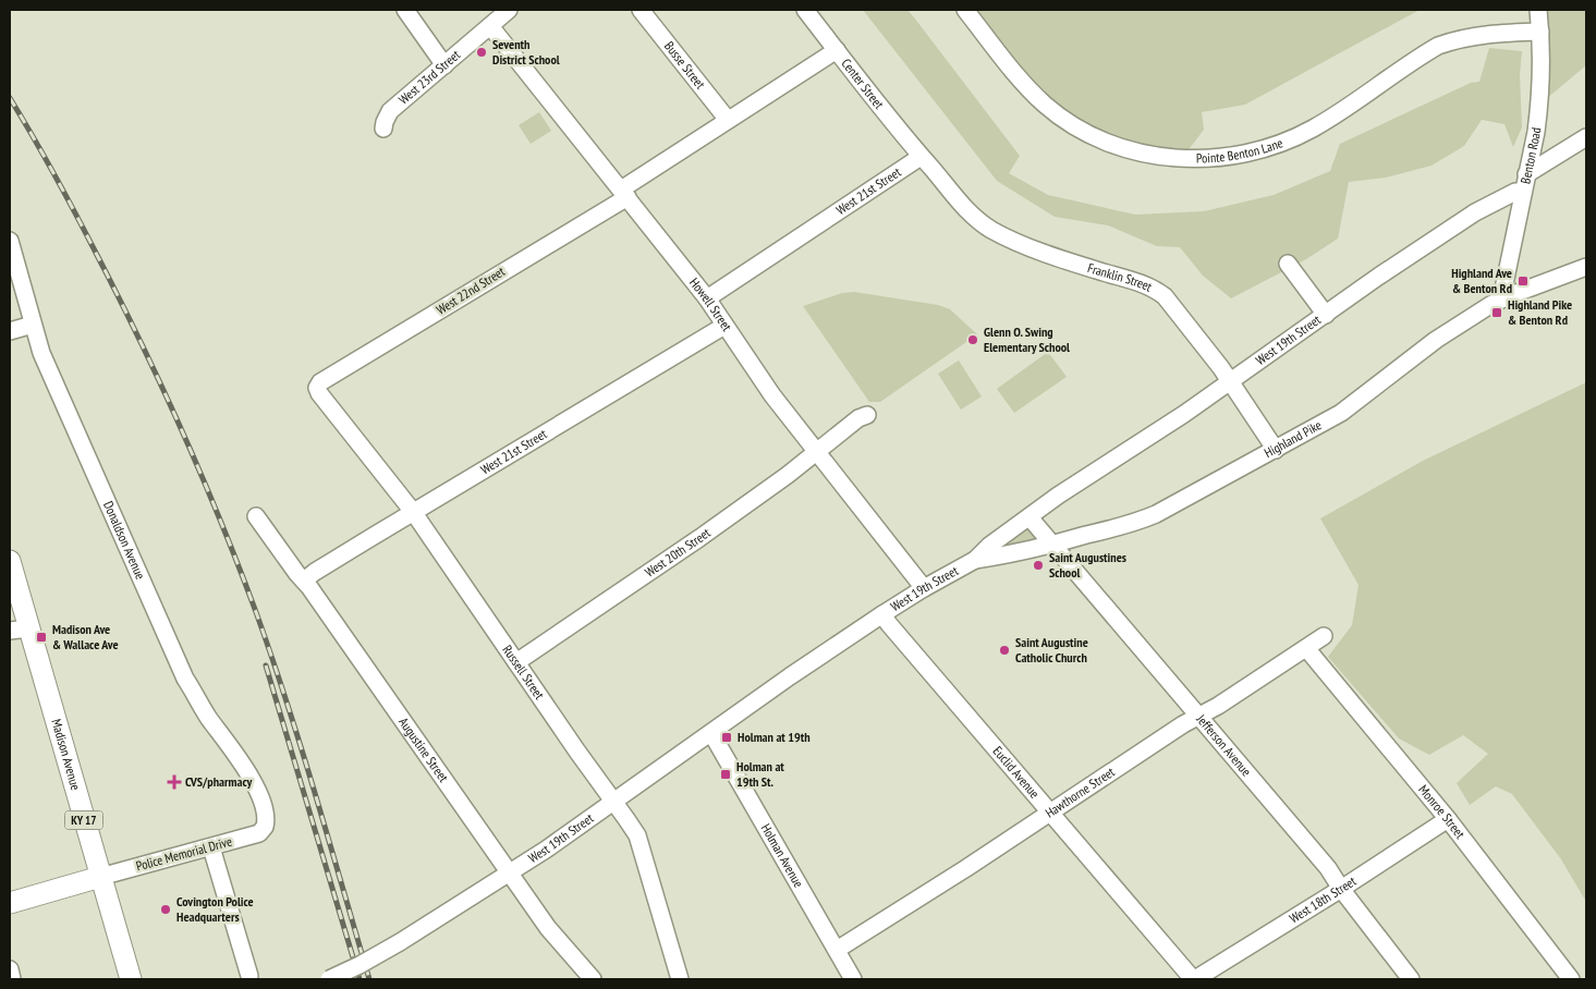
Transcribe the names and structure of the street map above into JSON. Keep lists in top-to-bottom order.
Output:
{
  "streets": {
    "main road": ["Madison Avenue", "KY 17"],
    "street": [
      "Busse Street",
      "West 23rd Street",
      "Center Street",
      "Pointe Benton Lane",
      "Benton Road",
      "West 21st Street",
      "Franklin Street",
      "West 22nd Street",
      "Howell Street",
      "West 19th Street",
      "Highland Pike",
      "Donaldson Avenue",
      "West 20th Street",
      "Russell Street",
      "Jefferson Avenue",
      "Augustine Street",
      "Euclid Avenue",
      "Hawthorne Street",
      "Monroe Street",
      "Police Memorial Drive",
      "Holman Avenue",
      "West 18th Street"
    ]
  },
  "crossings": [
    ["Busse Street", "West 22nd Street"],
    ["West 23rd Street", "Howell Street"],
    ["Center Street", "West 21st Street"],
    ["Center Street", "Franklin Street"],
    ["Center Street", "West 22nd Street"],
    ["Pointe Benton Lane", "Benton Road"],
    ["Benton Road", "Highland Pike"],
    ["West 21st Street", "Franklin Street"],
    ["West 21st Street", "Howell Street"],
    ["West 21st Street", "Russell Street"],
    ["West 21st Street", "Augustine Street"],
    ["Franklin Street", "West 19th Street"],
    ["Franklin Street", "Highland Pike"],
    ["West 22nd Street", "Howell Street"],
    ["West 22nd Street", "Russell Street"],
    ["Howell Street", "West 19th Street"],
    ["Howell Street", "West 20th Street"],
    ["West 19th Street", "Highland Pike"],
    ["West 19th Street", "Russell Street"],
    ["West 19th Street", "Jefferson Avenue"],
    ["West 19th Street", "Augustine Street"],
    ["West 19th Street", "Euclid Avenue"],
    ["West 19th Street", "Holman Avenue"],
    ["Highland Pike", "Jefferson Avenue"],
    ["Donaldson Avenue", "Police Memorial Drive"],
    ["West 20th Street", "Russell Street"],
    ["Jefferson Avenue", "Hawthorne Street"],
    ["Jefferson Avenue", "West 18th Street"],
    ["Madison Avenue", "Police Memorial Drive"],
    ["Euclid Avenue", "Hawthorne Street"],
    ["Euclid Avenue", "West 18th Street"],
    ["Hawthorne Street", "Monroe Street"],
    ["Hawthorne Street", "Holman Avenue"],
    ["Monroe Street", "West 18th Street"]
  ],
  "places": {
    "other": [
      "Seventh District School",
      "Glenn O. Swing Elementary School",
      "Saint Augustines School",
      "Saint Augustine Catholic Church",
      "Covington Police Headquarters"
    ],
    "transit": [
      "Highland Ave & Benton Rd",
      "Highland Pike & Benton Rd",
      "Madison Ave & Wallace Ave",
      "Holman at 19th",
      "Holman at 19th St."
    ],
    "health": ["CVS/pharmacy"]
  }
}
